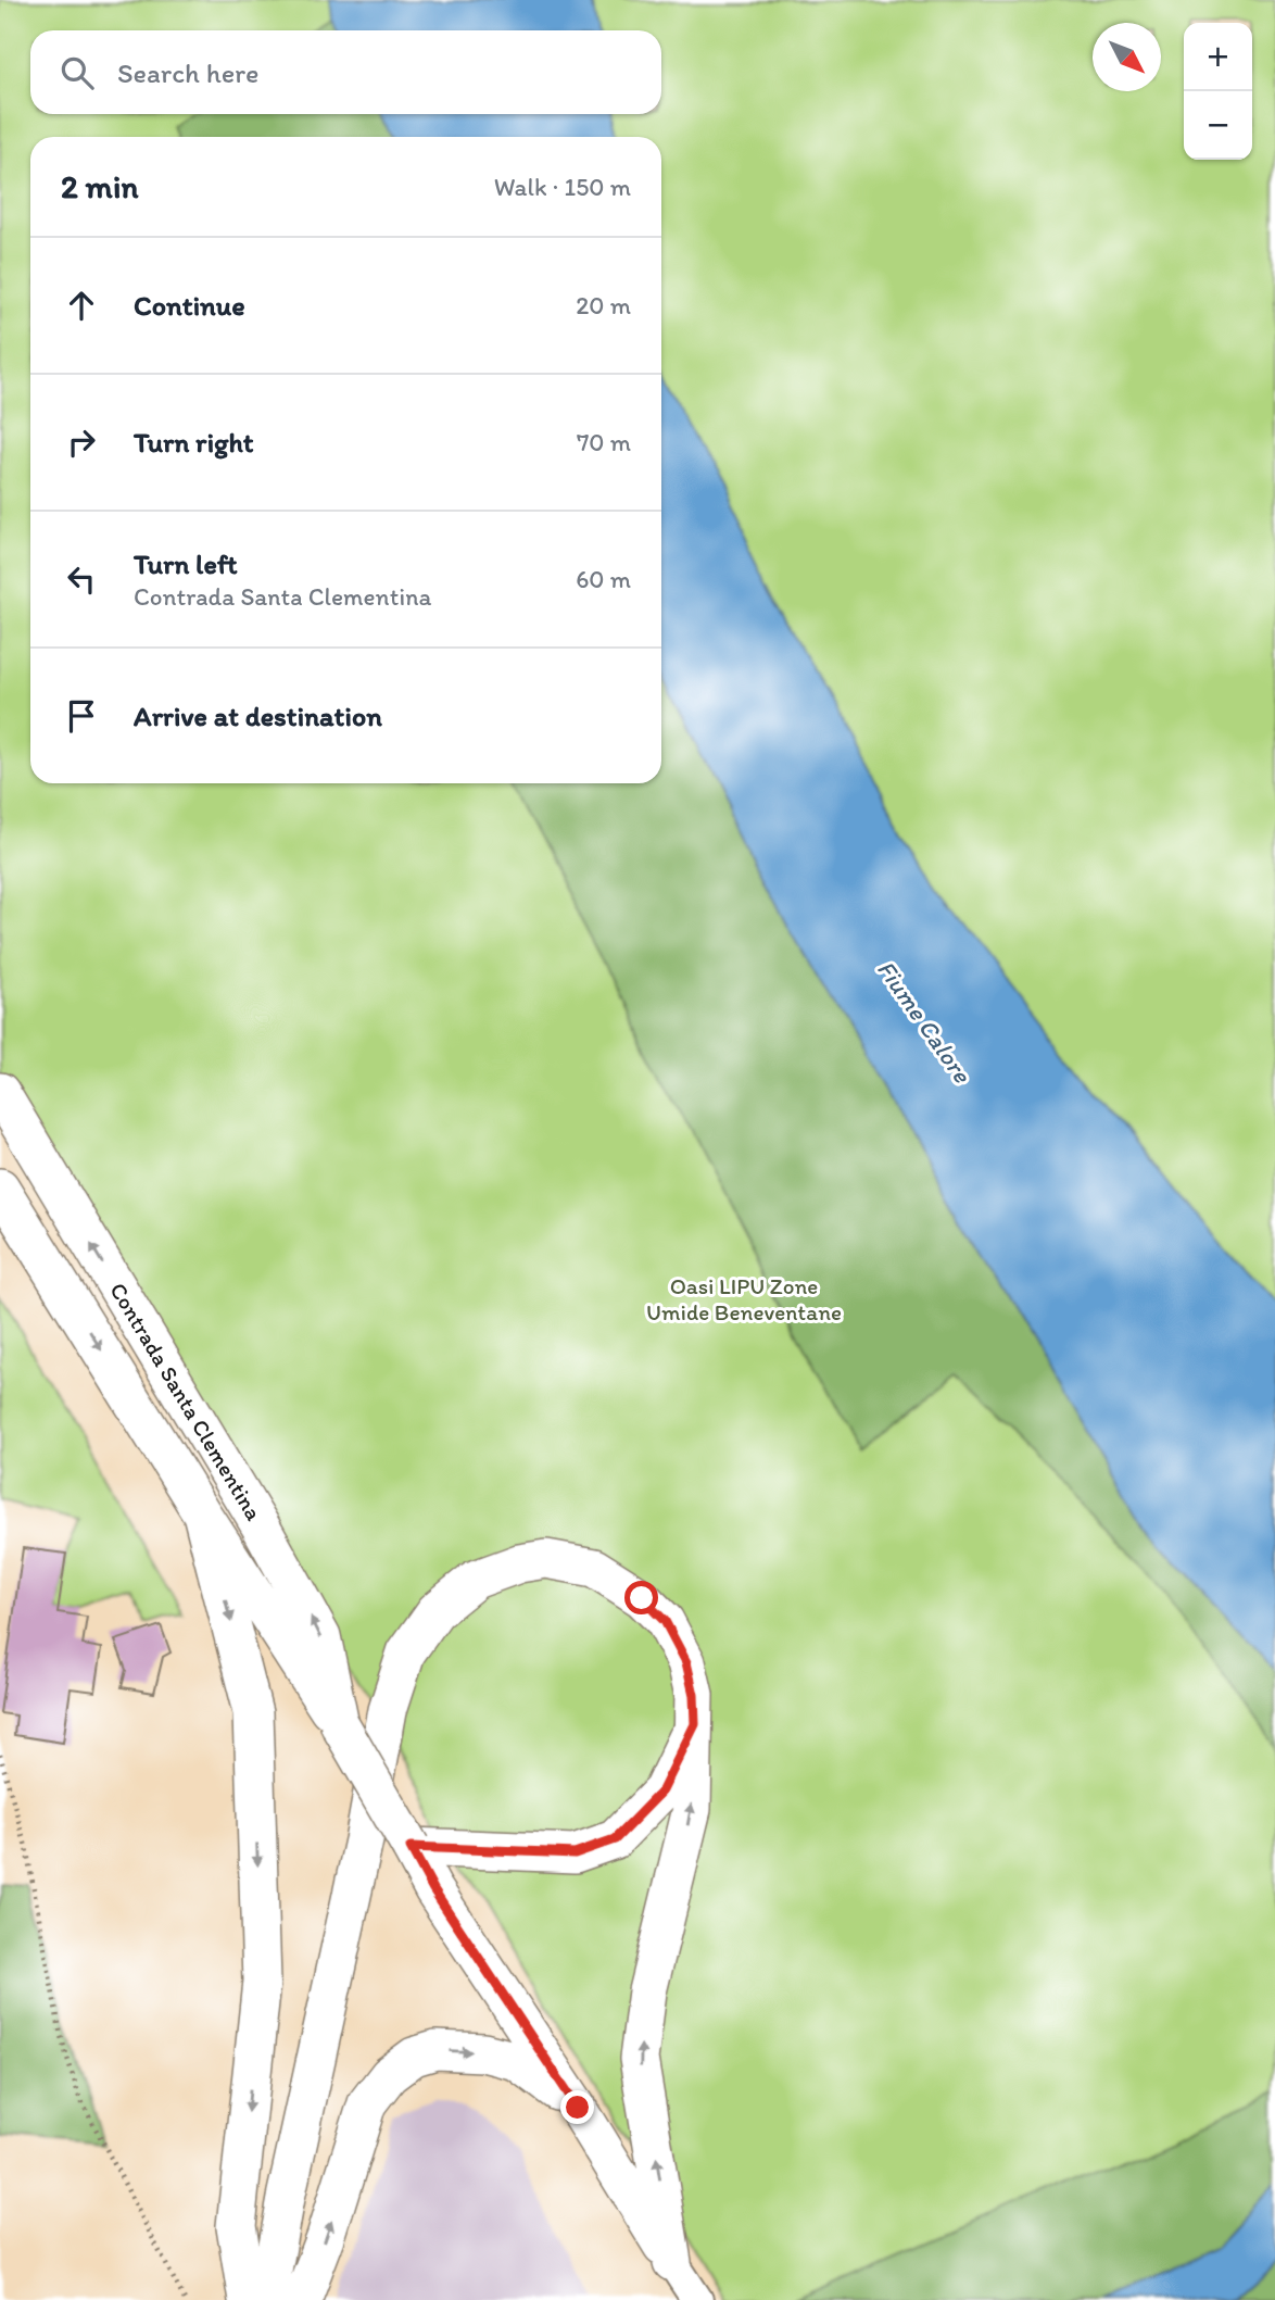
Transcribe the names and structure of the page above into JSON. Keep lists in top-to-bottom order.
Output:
{
  "streets": {
    "street": ["Contrada Santa Clementina"]
  },
  "water": ["Fiume Calore"],
  "parks": ["Oasi LIPU Zone Umide Beneventane"],
  "north": "bottom right",
  "page": {
    "map_buttons": ["+", "−"],
    "search": "Search here",
    "heading": ["2 min", "Walk · 150 m"],
    "list": [
      ["Continue", "20 m"],
      ["Turn right", "70 m"],
      ["Turn left", "Contrada Santa Clementina", "60 m"],
      "Arrive at destination"
    ]
  }
}
